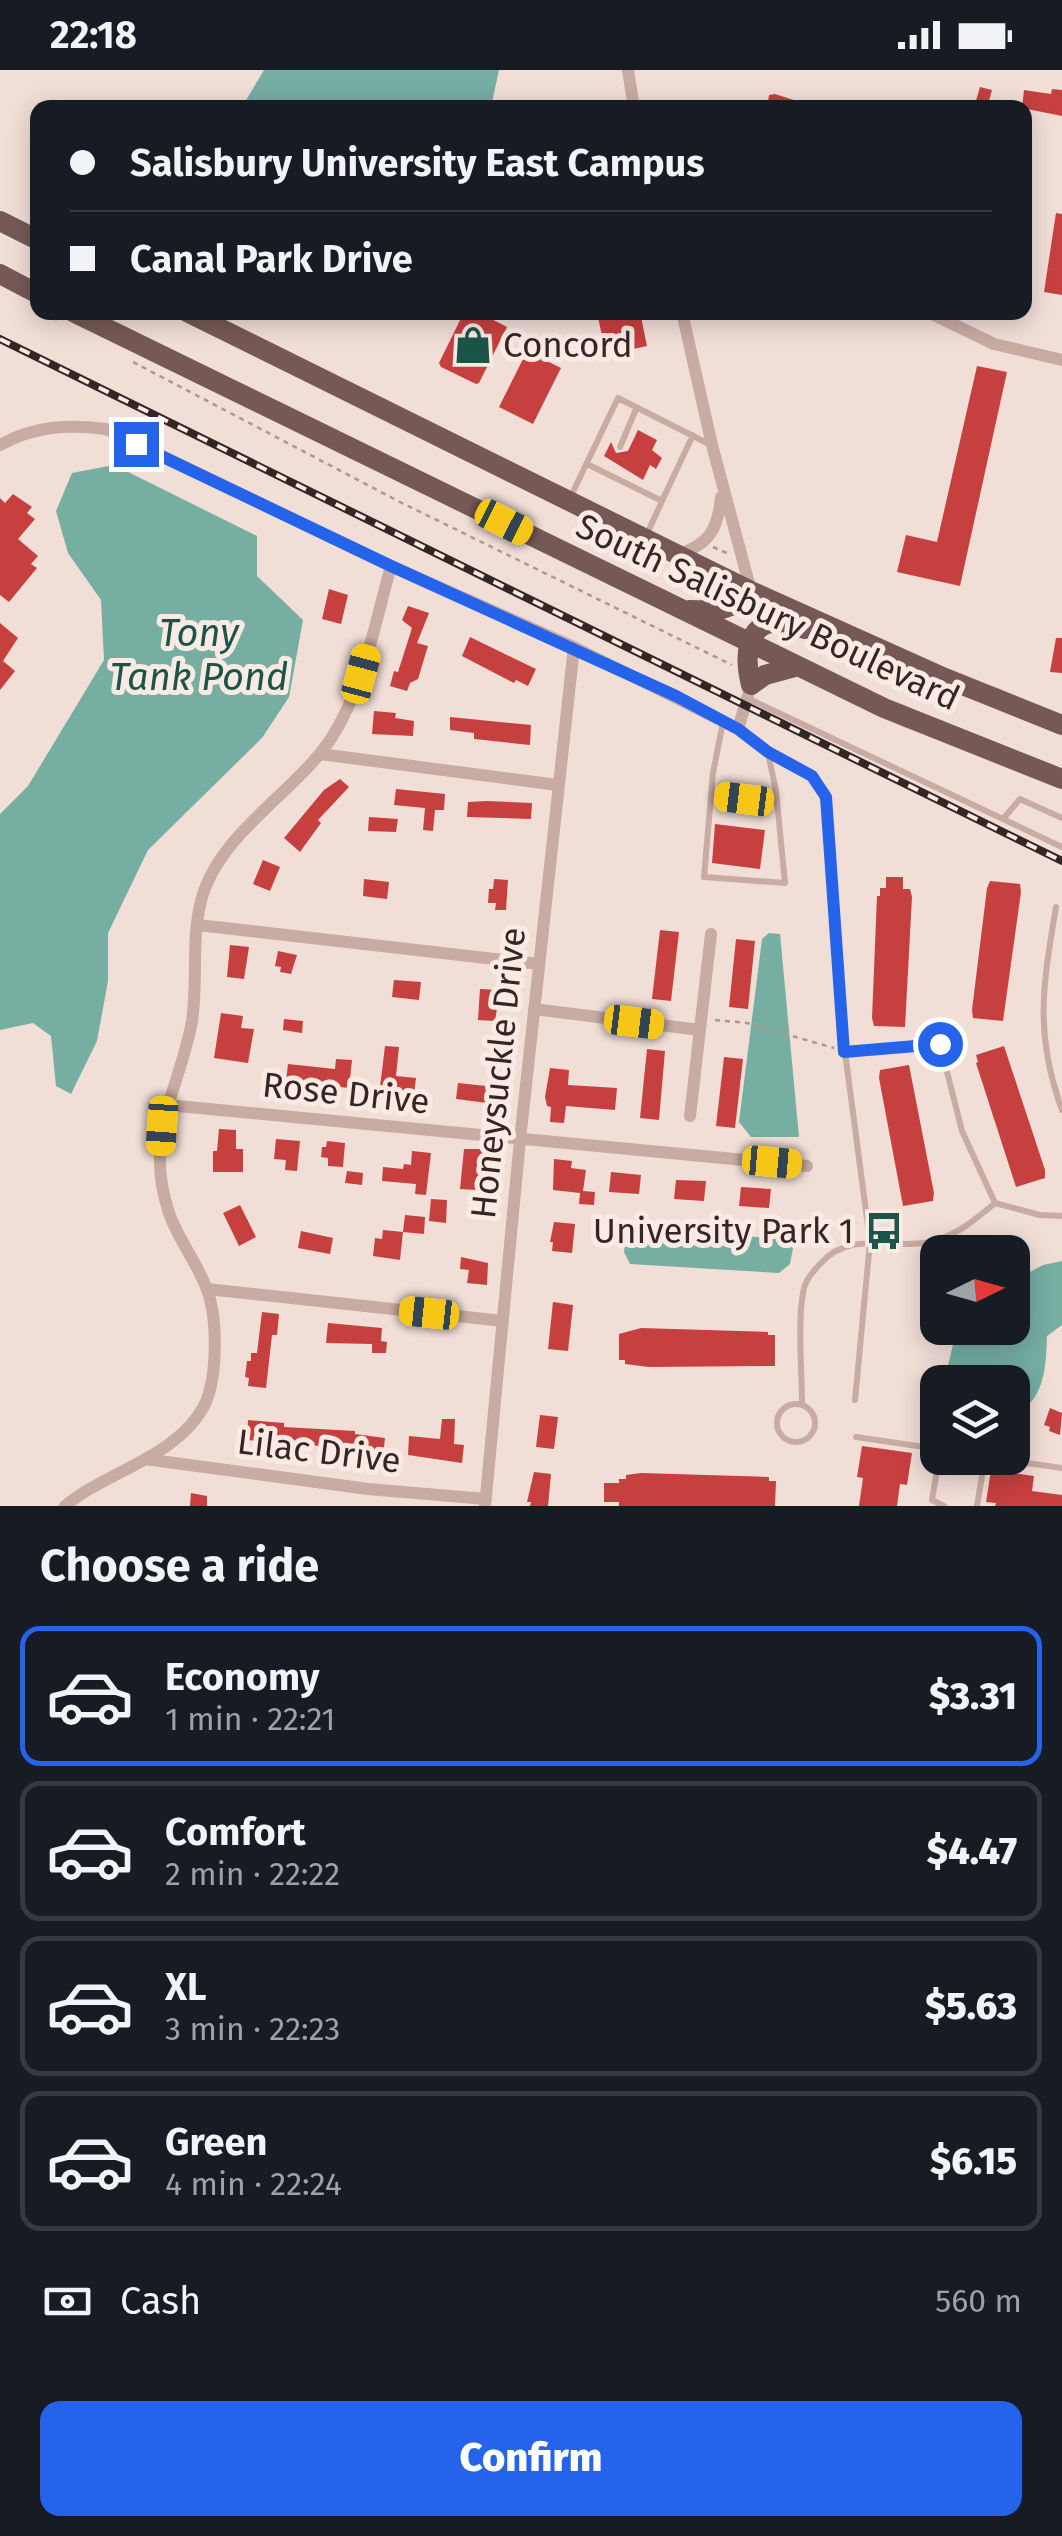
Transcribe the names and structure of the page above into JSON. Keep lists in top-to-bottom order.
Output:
{
  "streets": {
    "main road": ["South Salisbury Boulevard"],
    "street": ["Honeysuckle Drive", "Rose Drive", "Lilac Drive"]
  },
  "crossings": [
    ["Honeysuckle Drive", "Rose Drive"],
    ["Honeysuckle Drive", "Lilac Drive"]
  ],
  "water": ["Tony Tank Pond"],
  "places": {
    "shop": ["Concord"],
    "bus stop": ["University Park 1"]
  },
  "north": "right",
  "page": {
    "status": "22:18",
    "banner": ["Salisbury University East Campus", "Canal Park Drive"],
    "heading": "Choose a ride",
    "list": [
      {
        "name": "Economy",
        "note": "1 min · 22:21",
        "value": "$3.31"
      },
      {
        "name": "Comfort",
        "note": "2 min · 22:22",
        "value": "$4.47"
      },
      {
        "name": "XL",
        "note": "3 min · 22:23",
        "value": "$5.63"
      },
      {
        "name": "Green",
        "note": "4 min · 22:24",
        "value": "$6.15"
      }
    ],
    "pay": ["Cash", "560 m"],
    "buttons": "Confirm"
  }
}
